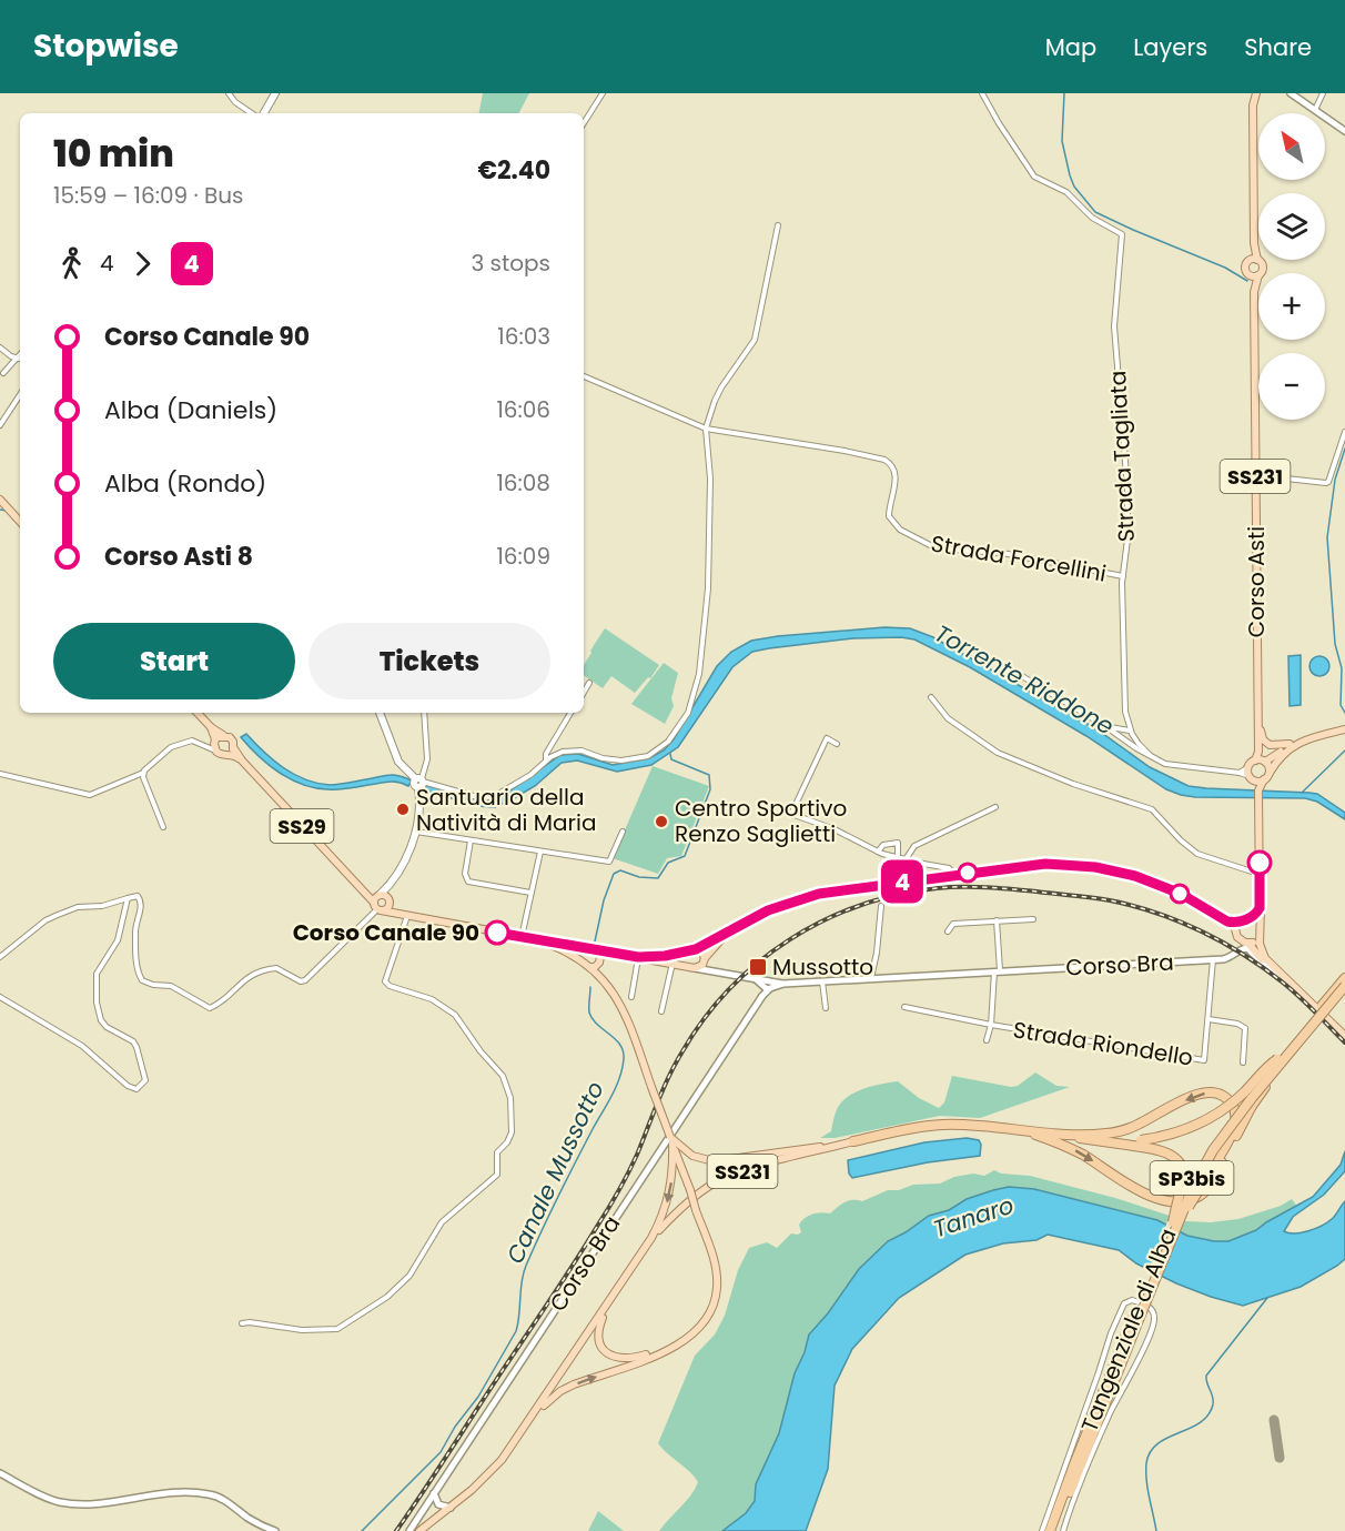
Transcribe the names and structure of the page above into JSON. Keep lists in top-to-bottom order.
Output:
{
  "streets": {
    "highway": ["SS231", "SP3bis", "Tangenziale di Alba"],
    "main road": ["Corso Asti", "SS29"],
    "street": [
      "Strada Tagliata",
      "Strada Forcellini",
      "Corso Bra",
      "Strada Riondello"
    ]
  },
  "crossings": [
    ["Strada Tagliata", "Strada Forcellini"],
    ["SS231", "Corso Asti"],
    ["SS231", "Tangenziale di Alba"],
    ["Corso Bra", "Strada Riondello"]
  ],
  "water": ["Torrente Riddone", "Canale Mussotto", "Tanaro"],
  "places": {
    "other": ["Santuario della Natività di Maria", "Centro Sportivo Renzo Saglietti", "Corso Canale 90"],
    "transit": ["Mussotto"]
  },
  "lines": ["bus line 4"],
  "north": "top left",
  "page": {
    "header": "Stopwise",
    "nav": ["Map", "Layers", "Share"],
    "on_map": "4",
    "map_buttons": ["+", "−"],
    "heading": ["10 min", "15:59 – 16:09 · Bus", "€2.40"],
    "legs": ["4", "4", "3 stops"],
    "list": [
      {
        "name": "Corso Canale 90",
        "value": "16:03"
      },
      {
        "name": "Alba (Daniels)",
        "value": "16:06"
      },
      {
        "name": "Alba (Rondo)",
        "value": "16:08"
      },
      {
        "name": "Corso Asti 8",
        "value": "16:09"
      }
    ],
    "buttons": ["Start", "Tickets"]
  }
}
